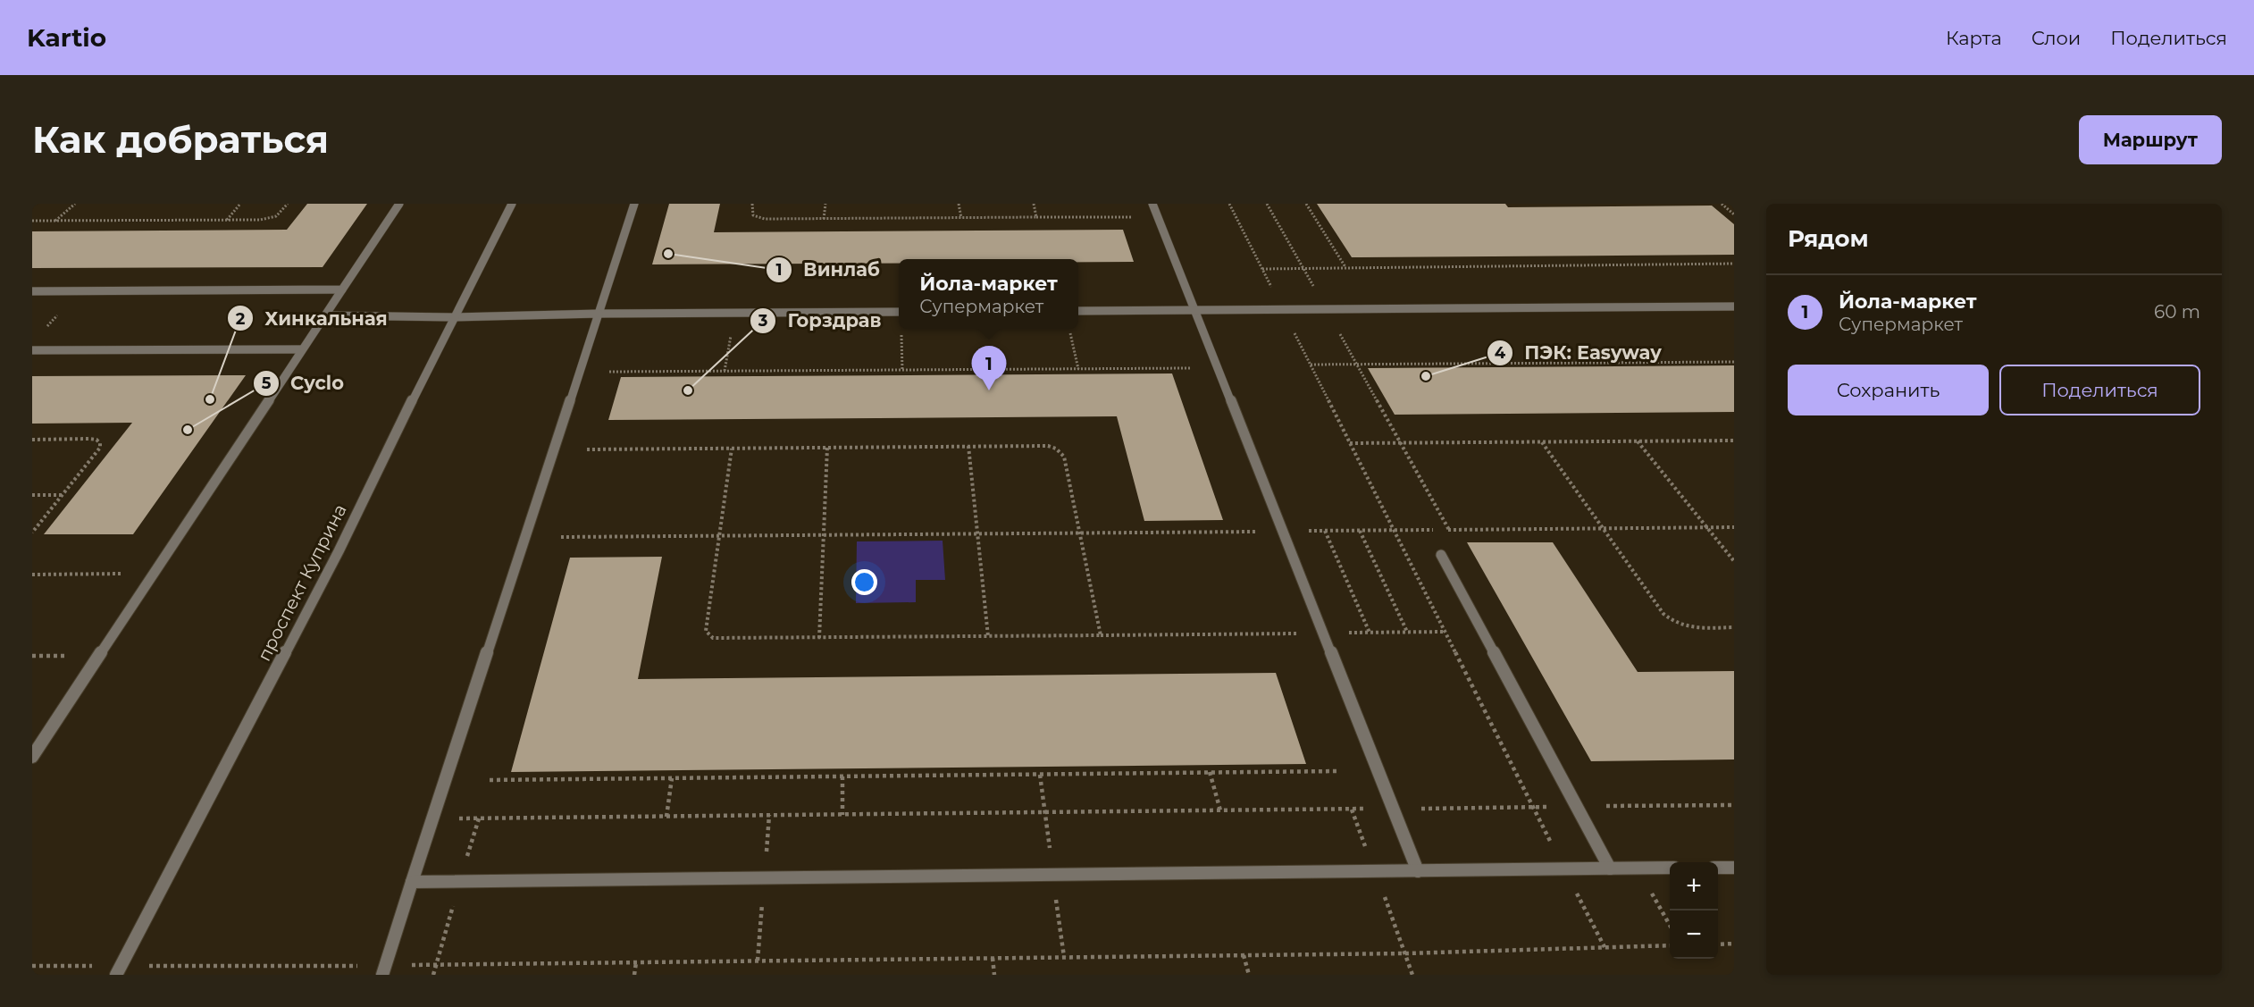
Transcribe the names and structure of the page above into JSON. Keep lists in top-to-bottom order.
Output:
{
  "streets": {
    "lane": ["проспект Куприна"]
  },
  "places": [
    "Винлаб",
    "ПЭК: Easyway",
    "Горздрав",
    "Хинкальная",
    "Cyclo"
  ],
  "page": {
    "header": "Kartio",
    "nav": ["Карта", "Слои", "Поделиться"],
    "buttons": [
      "Маршрут",
      ["Сохранить", "Поделиться"]
    ],
    "title": "Как добраться",
    "heading": "Рядом",
    "popup": ["Йола-маркет", "Супермаркет"],
    "list": [
      {
        "mark": "1",
        "name": "Йола-маркет",
        "note": "Супермаркет",
        "value": "60 m"
      }
    ],
    "pins": "1",
    "map_buttons": ["+", "−"]
  }
}
